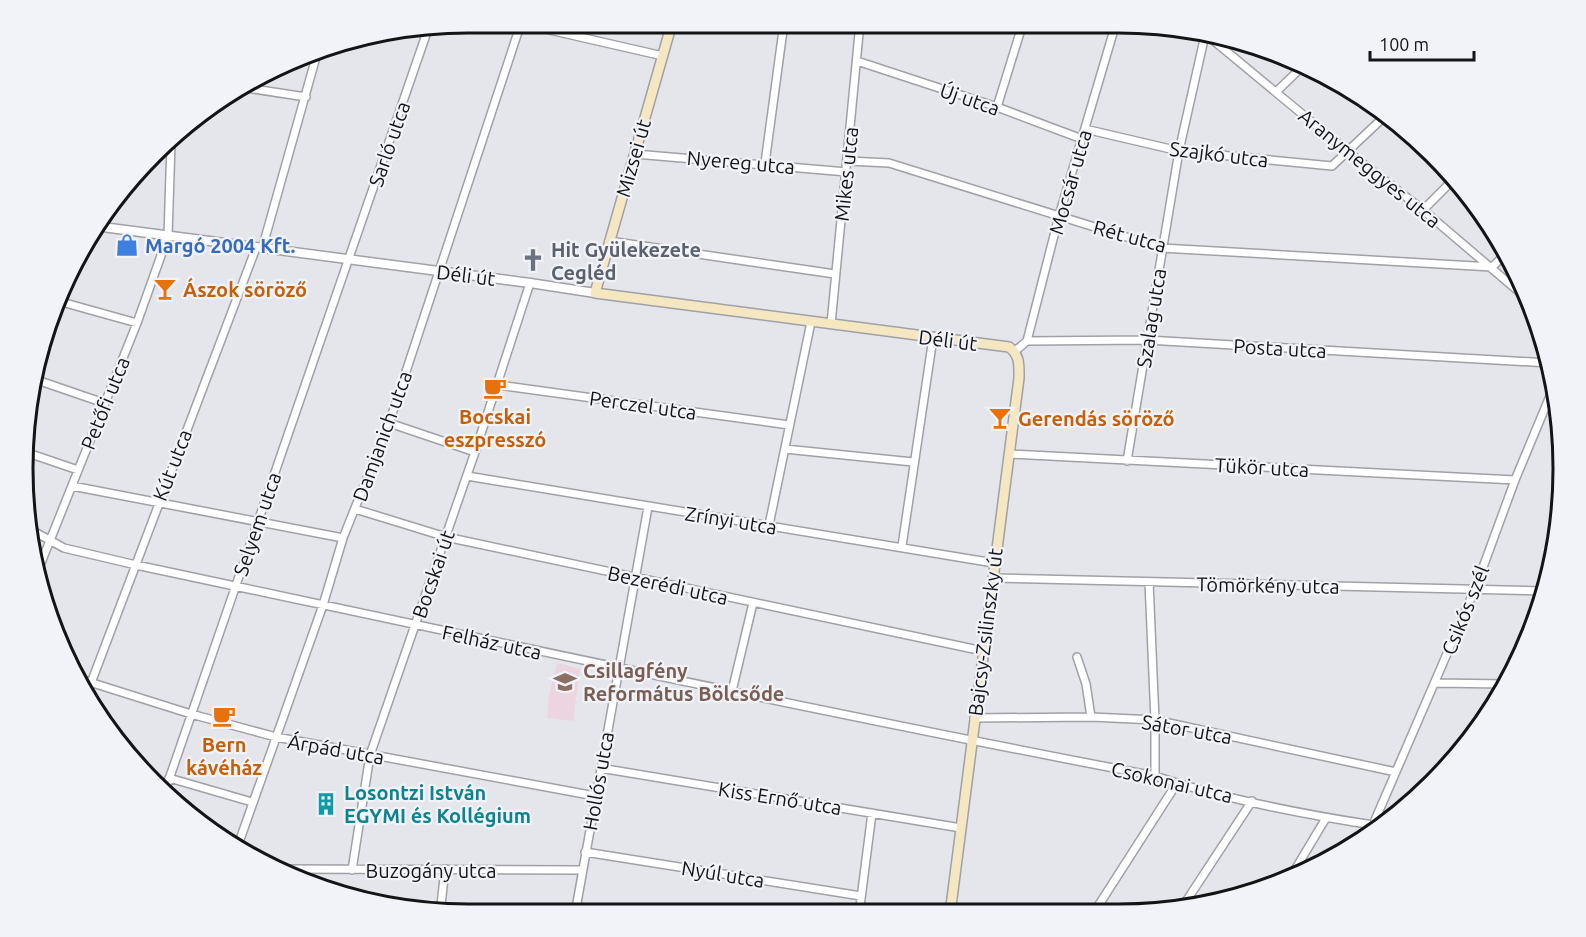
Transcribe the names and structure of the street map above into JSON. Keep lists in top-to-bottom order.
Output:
{
  "streets": {
    "main road": ["Mizsei út", "Déli út", "Bajcsy-Zsilinszky út"],
    "street": [
      "Új utca",
      "Sarló utca",
      "Szajkó utca",
      "Nyereg utca",
      "Aranymeggyes utca",
      "Mikes utca",
      "Mocsár utca",
      "Rét utca",
      "Szalag utca",
      "Posta utca",
      "Petőfi utca",
      "Perczel utca",
      "Damjanich utca",
      "Kút utca",
      "Tükör utca",
      "Zrínyi utca",
      "Selyem utca",
      "Bocskai út",
      "Bezerédi utca",
      "Tömörkény utca",
      "Csikós szél",
      "Felház utca",
      "Sátor utca",
      "Árpád utca",
      "Hollós utca",
      "Csokonai utca",
      "Kiss Ernő utca",
      "Buzogány utca",
      "Nyúl utca"
    ]
  },
  "crossings": [
    ["Új utca", "Mikes utca"],
    ["Új utca", "Mocsár utca"],
    ["Sarló utca", "Déli út"],
    ["Sarló utca", "Selyem utca"],
    ["Szajkó utca", "Aranymeggyes utca"],
    ["Szajkó utca", "Mocsár utca"],
    ["Szajkó utca", "Szalag utca"],
    ["Mizsei út", "Nyereg utca"],
    ["Mizsei út", "Déli út"],
    ["Nyereg utca", "Mikes utca"],
    ["Aranymeggyes utca", "Rét utca"],
    ["Mikes utca", "Rét utca"],
    ["Mikes utca", "Déli út"],
    ["Mocsár utca", "Rét utca"],
    ["Mocsár utca", "Posta utca"],
    ["Rét utca", "Szalag utca"],
    ["Déli út", "Petőfi utca"],
    ["Déli út", "Damjanich utca"],
    ["Déli út", "Kút utca"],
    ["Déli út", "Selyem utca"],
    ["Déli út", "Bocskai út"],
    ["Déli út", "Bajcsy-Zsilinszky út"],
    ["Szalag utca", "Posta utca"],
    ["Szalag utca", "Tükör utca"],
    ["Petőfi utca", "Felház utca"],
    ["Perczel utca", "Bocskai út"],
    ["Damjanich utca", "Bezerédi utca"],
    ["Damjanich utca", "Felház utca"],
    ["Damjanich utca", "Árpád utca"],
    ["Kút utca", "Felház utca"],
    ["Kút utca", "Árpád utca"],
    ["Tükör utca", "Csikós szél"],
    ["Tükör utca", "Bajcsy-Zsilinszky út"],
    ["Zrínyi utca", "Bocskai út"],
    ["Zrínyi utca", "Bajcsy-Zsilinszky út"],
    ["Zrínyi utca", "Hollós utca"],
    ["Selyem utca", "Felház utca"],
    ["Selyem utca", "Árpád utca"],
    ["Bocskai út", "Bezerédi utca"],
    ["Bocskai út", "Felház utca"],
    ["Bocskai út", "Árpád utca"],
    ["Bocskai út", "Buzogány utca"],
    ["Bezerédi utca", "Bajcsy-Zsilinszky út"],
    ["Bezerédi utca", "Hollós utca"],
    ["Tömörkény utca", "Csikós szél"],
    ["Tömörkény utca", "Bajcsy-Zsilinszky út"],
    ["Csikós szél", "Sátor utca"],
    ["Bajcsy-Zsilinszky út", "Felház utca"],
    ["Bajcsy-Zsilinszky út", "Sátor utca"],
    ["Bajcsy-Zsilinszky út", "Csokonai utca"],
    ["Bajcsy-Zsilinszky út", "Kiss Ernő utca"],
    ["Felház utca", "Hollós utca"],
    ["Felház utca", "Csokonai utca"],
    ["Árpád utca", "Hollós utca"],
    ["Hollós utca", "Kiss Ernő utca"],
    ["Hollós utca", "Buzogány utca"],
    ["Hollós utca", "Nyúl utca"]
  ],
  "places": {
    "shop": ["Margó 2004 Kft."],
    "church": ["Hit Gyülekezete Cegléd"],
    "bar": ["Ászok söröző", "Gerendás söröző"],
    "cafe": ["Bocskai eszpresszó", "Bern kávéház"],
    "school or university": ["Csillagfény Református Bölcsőde"],
    "building": ["Losontzi István EGYMI és Kollégium"]
  },
  "scale_bar": "100 m"
}
